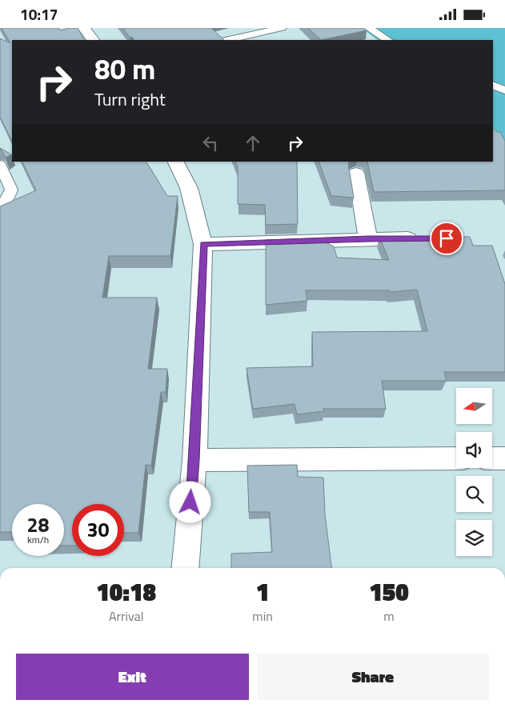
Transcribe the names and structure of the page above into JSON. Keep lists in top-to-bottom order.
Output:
{
  "north": "left",
  "page": {
    "status": "10:17",
    "turn": ["80 m", "Turn right"],
    "speed": "28 km/h",
    "limit": "30",
    "eta": [
      "10:18",
      "Arrival",
      "1",
      "min",
      "150",
      "m"
    ],
    "buttons": ["Exit", "Share"]
  }
}
